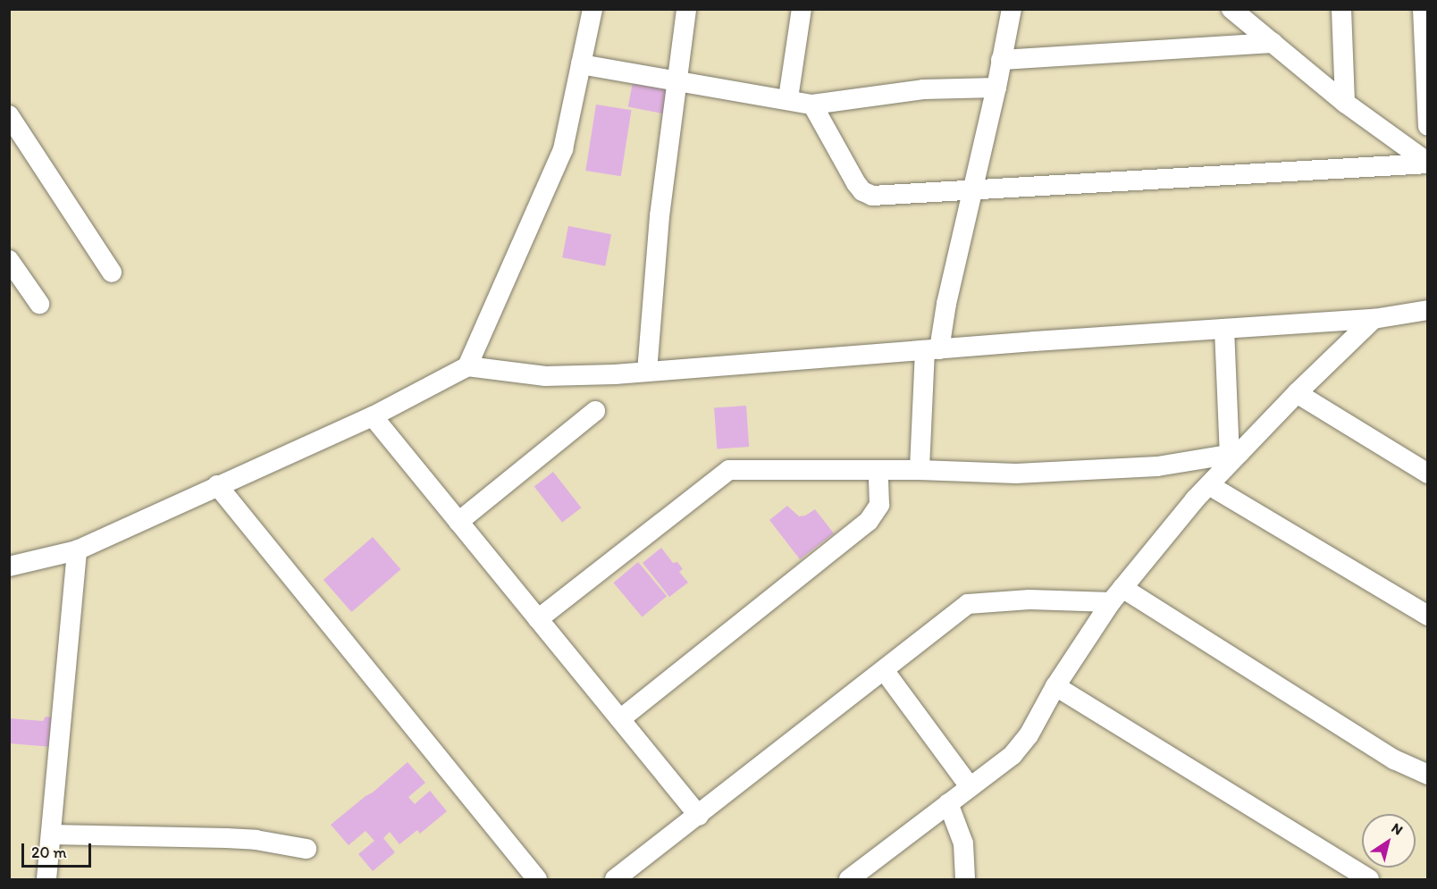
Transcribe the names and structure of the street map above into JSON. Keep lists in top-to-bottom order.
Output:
{
  "scale_bar": "20 m",
  "north": "top right"
}
